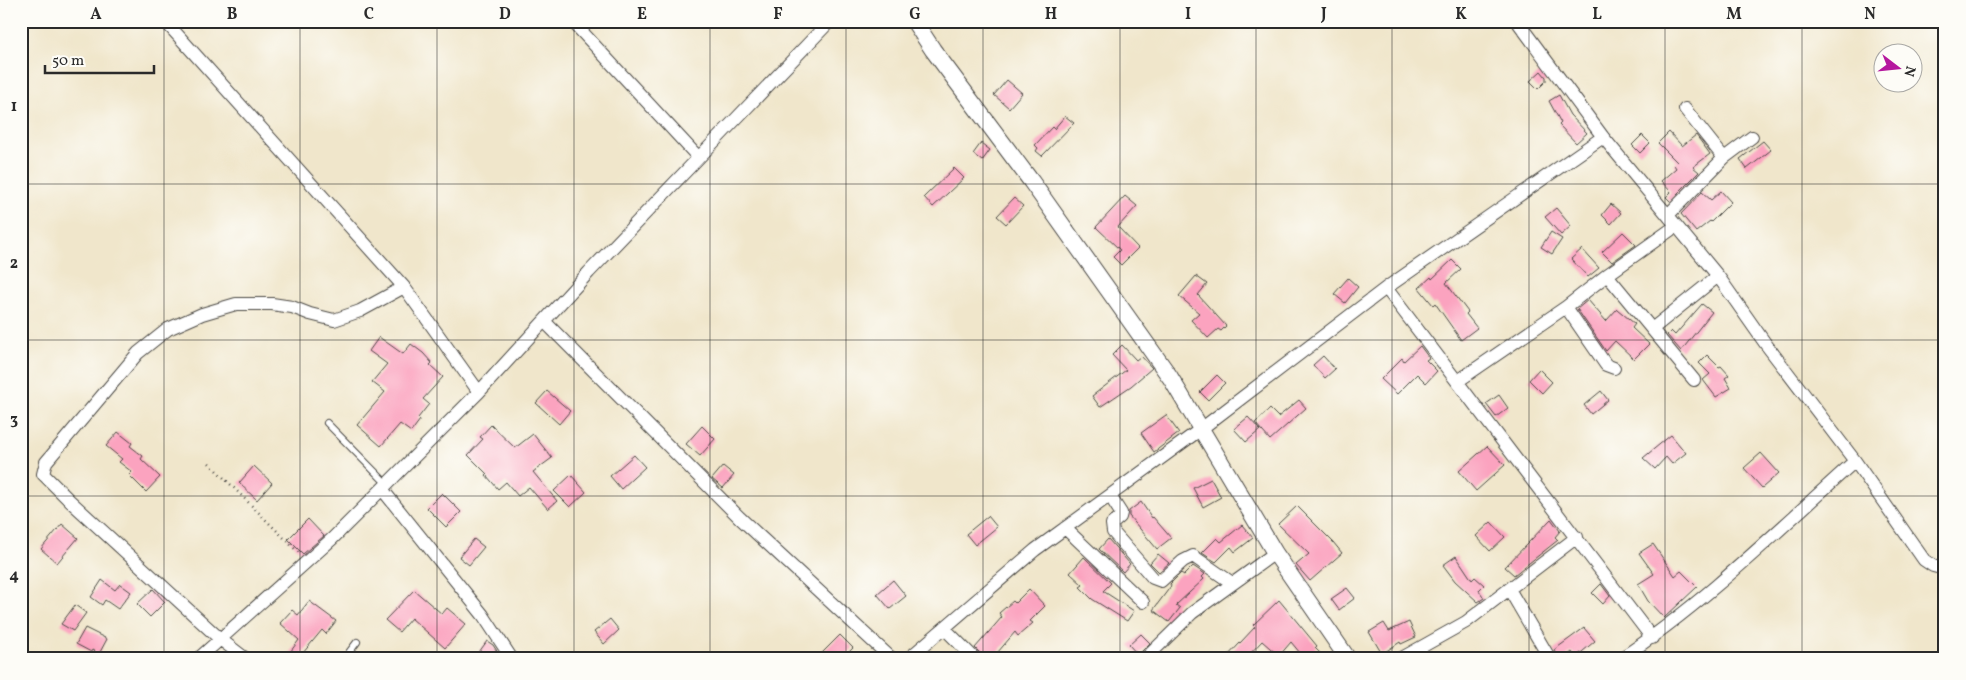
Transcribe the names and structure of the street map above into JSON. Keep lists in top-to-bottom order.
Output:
{
  "scale_bar": "50 m",
  "north": "right",
  "grid": {
    "columns": [
      "A",
      "B",
      "C",
      "D",
      "E",
      "F",
      "G",
      "H",
      "I",
      "J",
      "K",
      "L",
      "M",
      "N"
    ],
    "rows": [
      "1",
      "2",
      "3",
      "4"
    ]
  }
}
